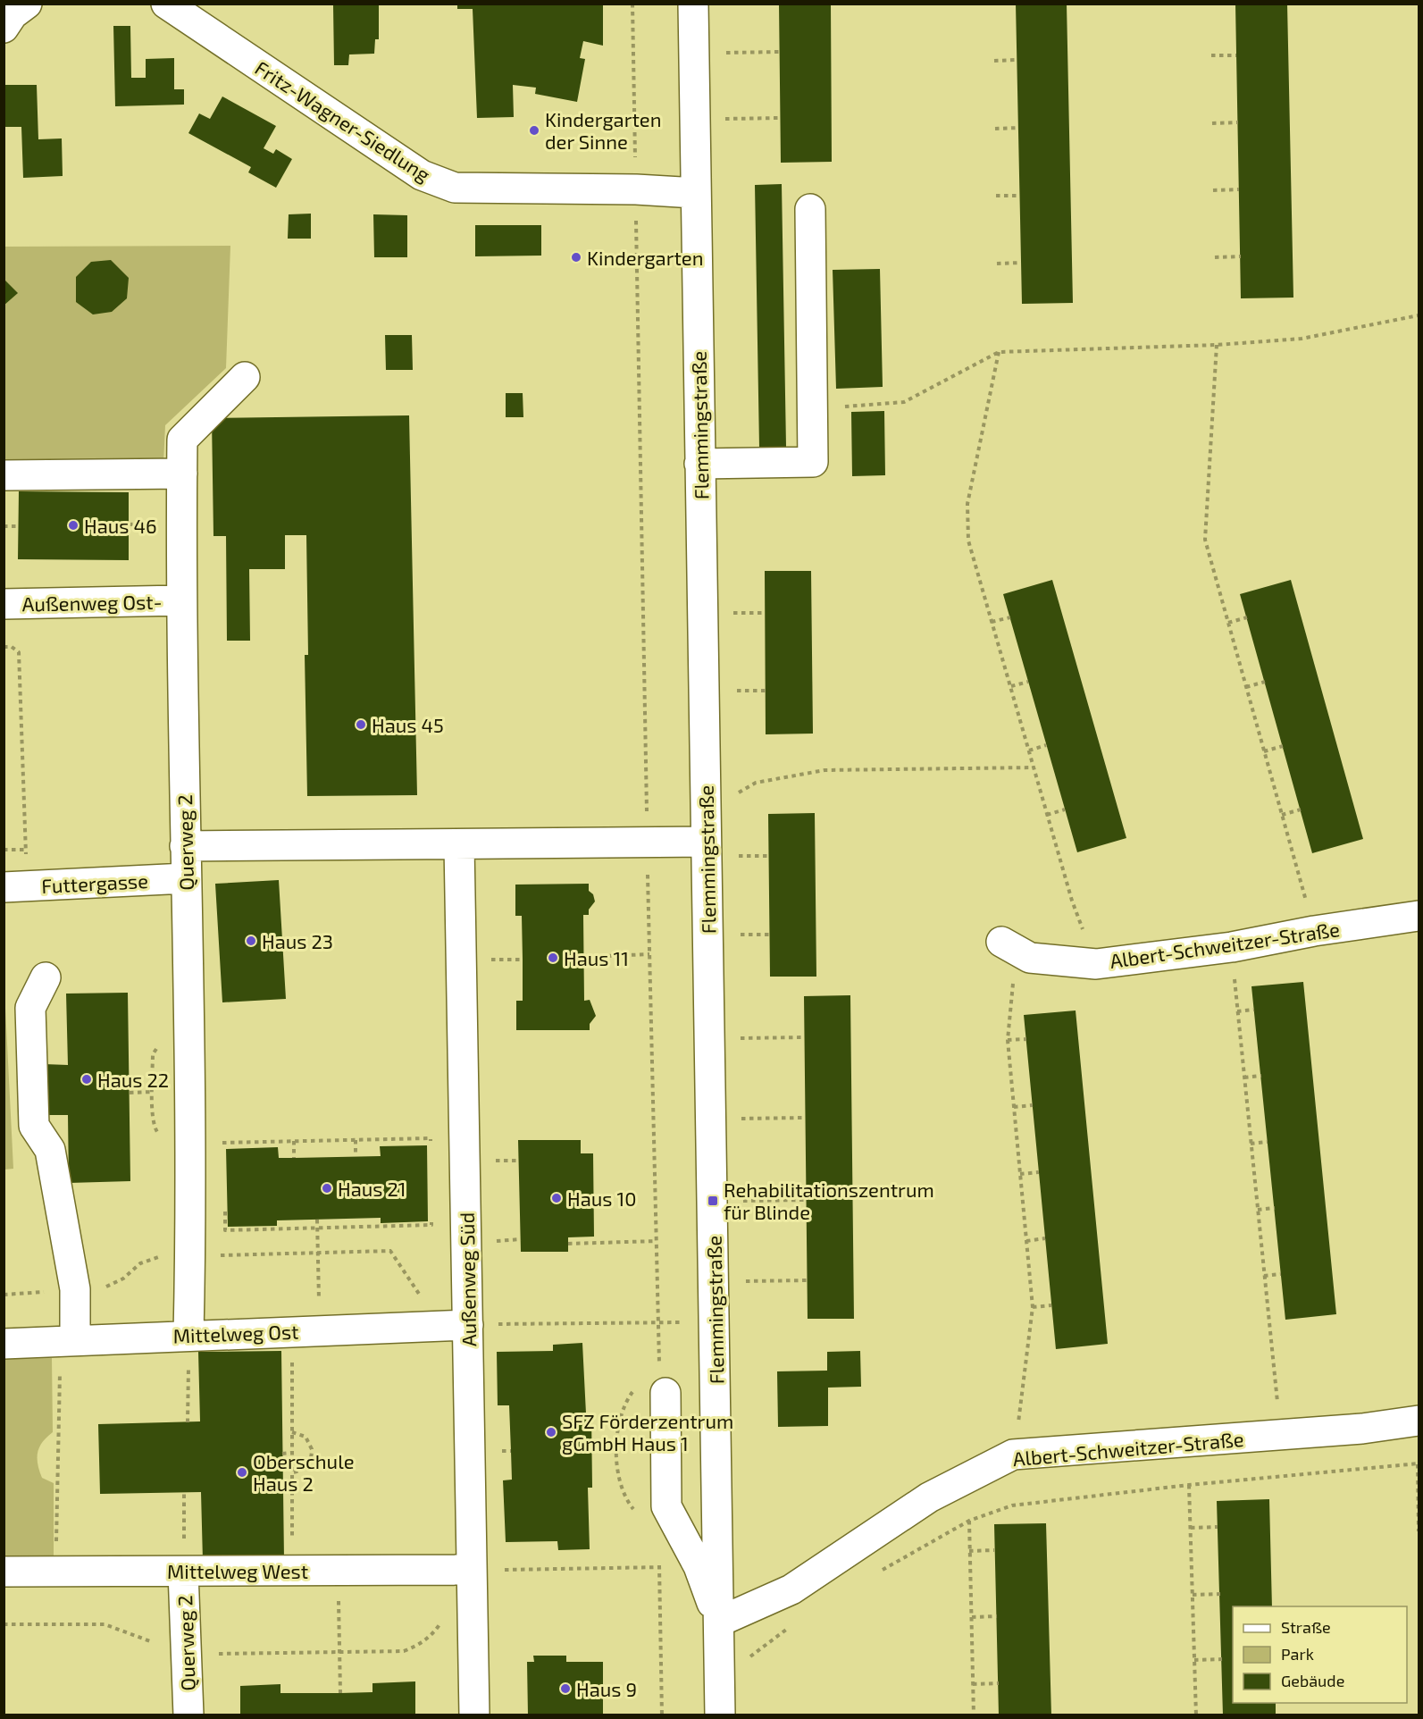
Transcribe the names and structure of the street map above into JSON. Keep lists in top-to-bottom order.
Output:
{
  "streets": {
    "street": [
      "Fritz-Wagner-Siedlung",
      "Flemmingstraße",
      "Außenweg Ost-",
      "Querweg 2",
      "Futtergasse",
      "Albert-Schweitzer-Straße",
      "Außenweg Süd",
      "Mittelweg Ost",
      "Mittelweg West"
    ]
  },
  "crossings": [
    ["Fritz-Wagner-Siedlung", "Flemmingstraße"],
    ["Flemmingstraße", "Albert-Schweitzer-Straße"],
    ["Außenweg Ost-", "Querweg 2"],
    ["Querweg 2", "Futtergasse"],
    ["Querweg 2", "Mittelweg Ost"],
    ["Querweg 2", "Mittelweg West"],
    ["Außenweg Süd", "Mittelweg Ost"],
    ["Außenweg Süd", "Mittelweg West"]
  ],
  "places": {
    "other": [
      "Kindergarten der Sinne",
      "Kindergarten",
      "Haus 46",
      "Haus 45",
      "Haus 23",
      "Haus 11",
      "Haus 22",
      "Haus 21",
      "Haus 10",
      "SFZ Förderzentrum gGmbH Haus 1",
      "Oberschule Haus 2",
      "Haus 9"
    ],
    "transit": ["Rehabilitationszentrum für Blinde"]
  },
  "legend": ["Straße", "Park", "Gebäude"]
}
